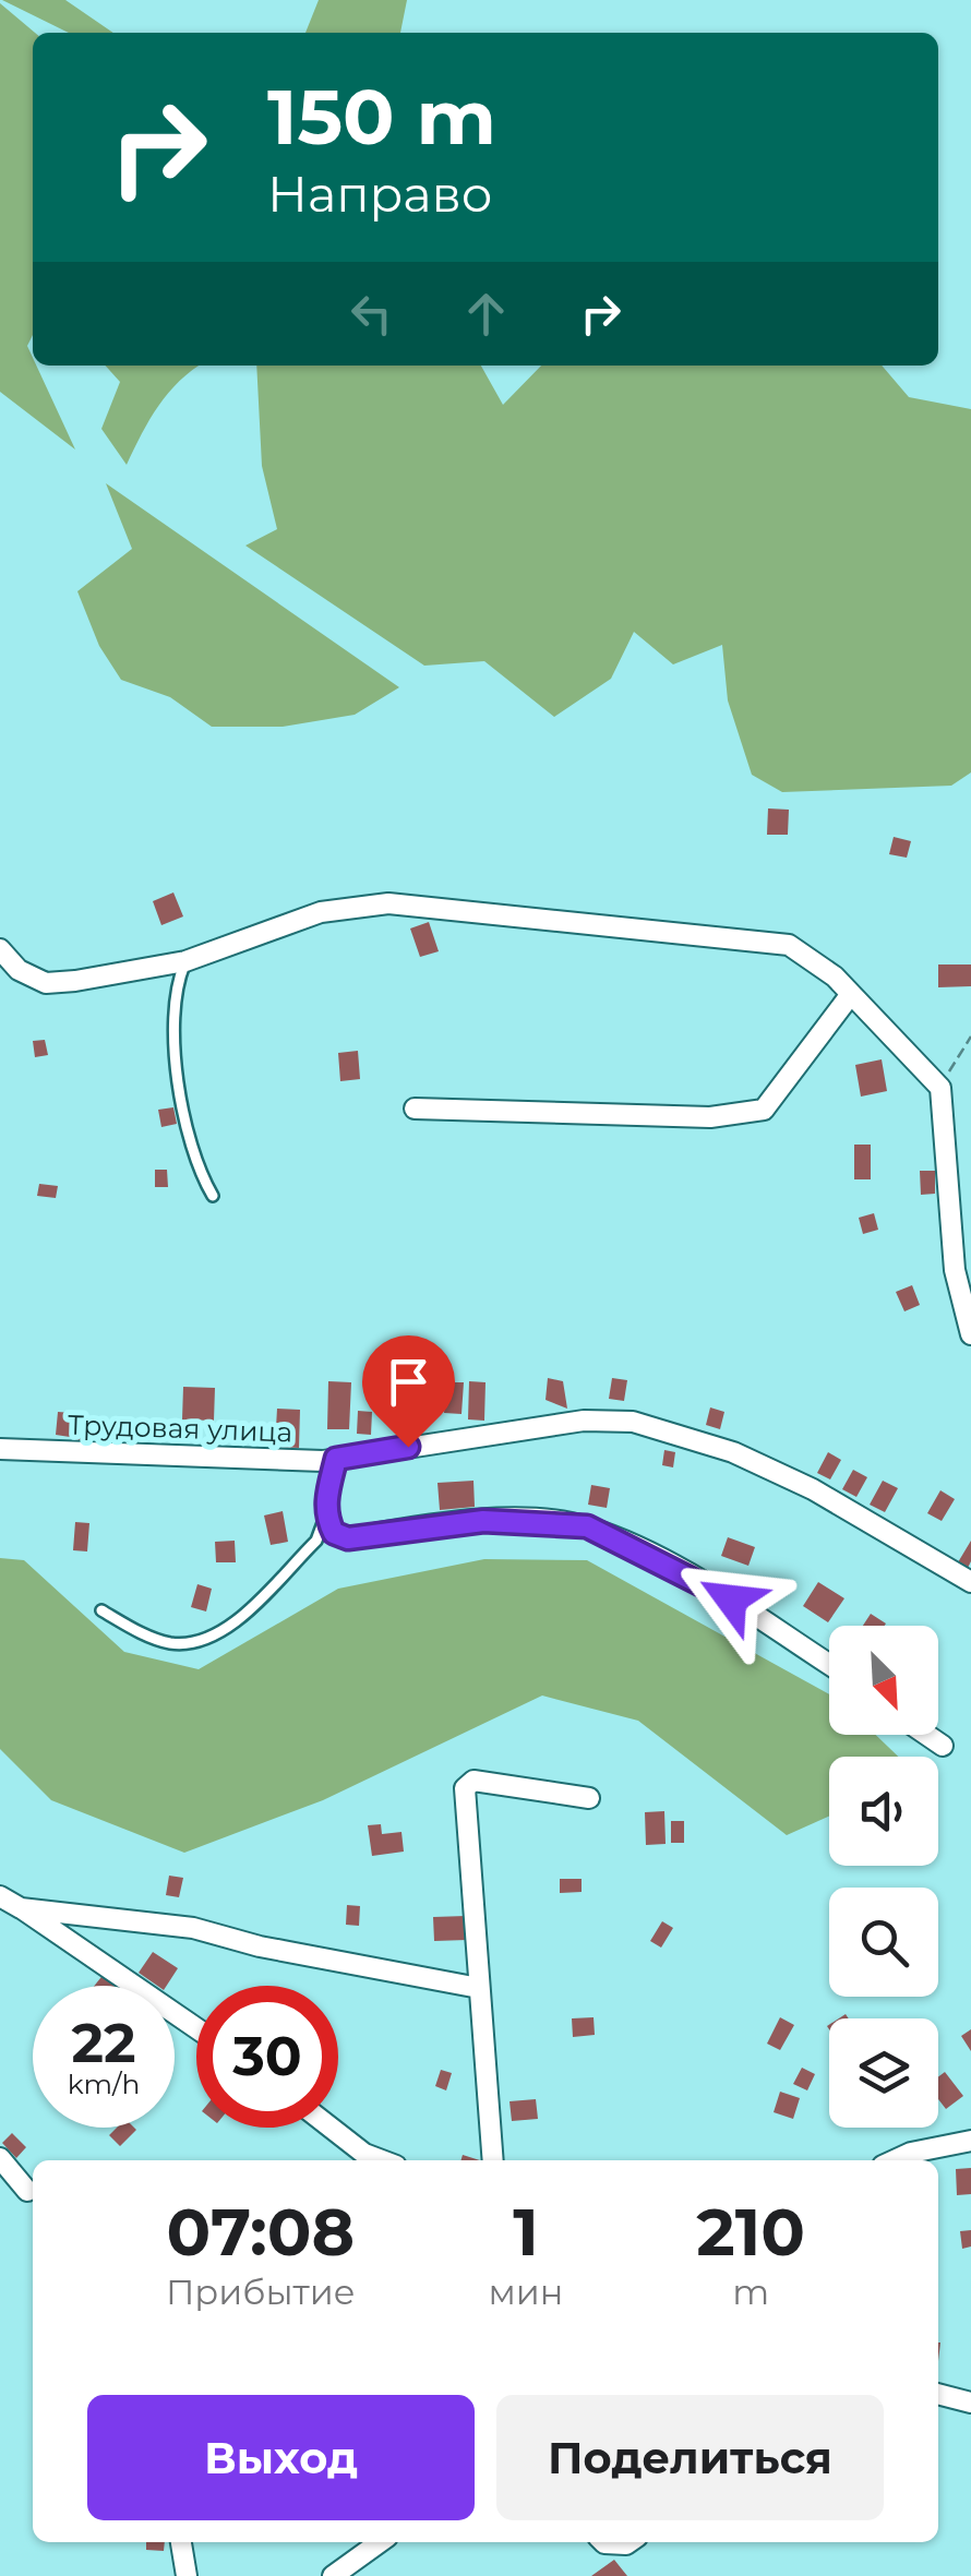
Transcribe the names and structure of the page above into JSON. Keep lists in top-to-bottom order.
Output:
{
  "streets": {
    "street": ["Трудовая улица"]
  },
  "north": "bottom right",
  "page": {
    "turn": ["150 m", "Направо"],
    "speed": "22 km/h",
    "limit": "30",
    "eta": [
      "07:08",
      "Прибытие",
      "1",
      "мин",
      "210",
      "m"
    ],
    "buttons": ["Выход", "Поделиться"]
  }
}
